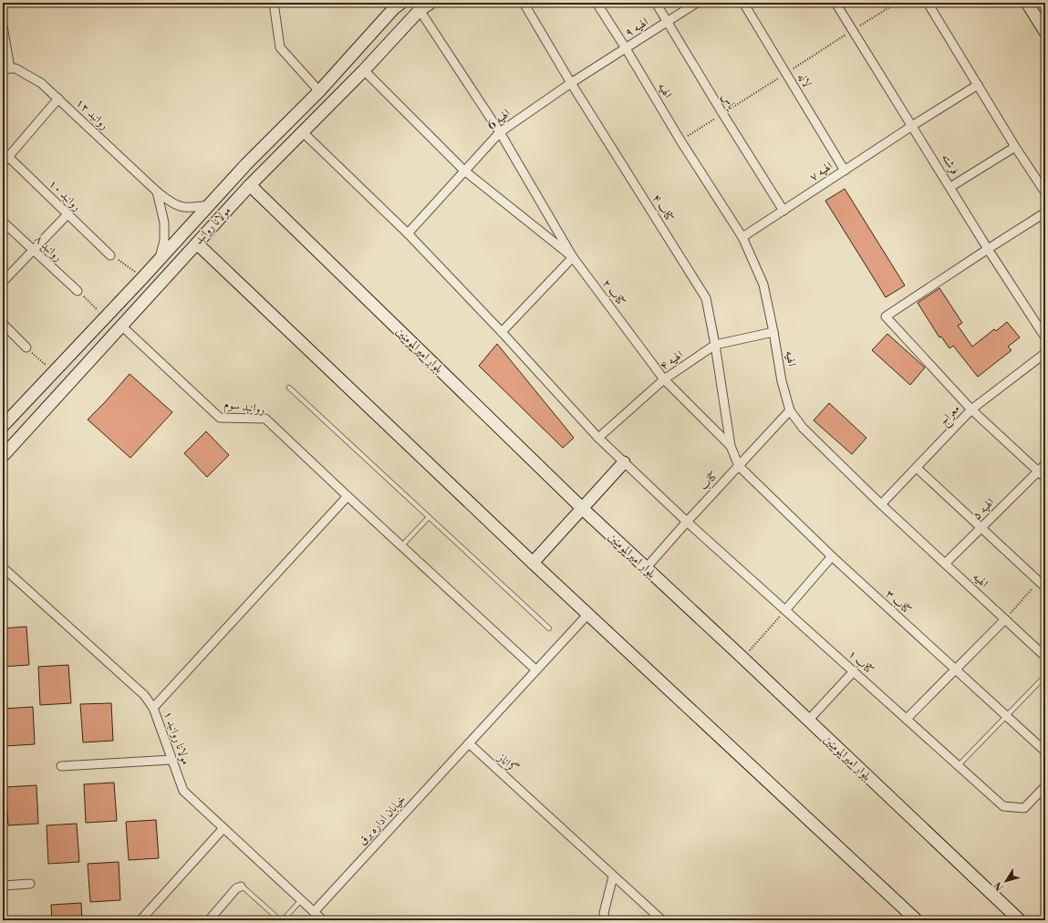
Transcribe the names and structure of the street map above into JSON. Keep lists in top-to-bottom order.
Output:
{
  "streets": {
    "street": [
      "الهیه ۹",
      "لاله",
      "الهیه",
      "یاس",
      "روانبد ۱۲",
      "الهیه 6",
      "فرشته",
      "الهیه ۷",
      "روانبد ۱۰",
      "کتاب ۴",
      "مولانا روانبد",
      "روانبد ۸",
      "کتاب ۲",
      "بلوار امیرالمومنین",
      "الهیه ۴",
      "روانبد سوم",
      "معراج",
      "کتاب",
      "الهیه ۵",
      "کتاب ۳",
      "کتاب ۱",
      "مولانا روانبد ۱",
      "گراناز",
      "خیابان اداره برق"
    ]
  },
  "crossings": [
    ["الهیه ۹", "الهیه"],
    ["الهیه ۹", "یاس"],
    ["الهیه ۹", "الهیه 6"],
    ["لاله", "الهیه ۷"],
    ["الهیه", "الهیه 6"],
    ["الهیه", "الهیه ۷"],
    ["الهیه", "الهیه ۴"],
    ["الهیه", "معراج"],
    ["الهیه", "کتاب"],
    ["الهیه", "الهیه ۵"],
    ["یاس", "الهیه ۷"],
    ["روانبد ۱۲", "مولانا روانبد"],
    ["الهیه 6", "کتاب ۴"],
    ["الهیه 6", "کتاب ۲"],
    ["الهیه 6", "کتاب ۱"],
    ["فرشته", "الهیه ۷"],
    ["کتاب ۴", "کتاب ۲"],
    ["کتاب ۴", "الهیه ۴"],
    ["مولانا روانبد", "کتاب ۲"],
    ["مولانا روانبد", "بلوار امیرالمومنین"],
    ["مولانا روانبد", "روانبد سوم"],
    ["مولانا روانبد", "کتاب ۱"],
    ["کتاب ۲", "الهیه ۴"],
    ["بلوار امیرالمومنین", "کتاب"],
    ["الهیه ۴", "کتاب ۱"],
    ["کتاب", "کتاب ۳"],
    ["کتاب", "کتاب ۱"],
    ["مولانا روانبد ۱", "خیابان اداره برق"],
    ["گراناز", "خیابان اداره برق"]
  ],
  "north": "bottom left"
}
